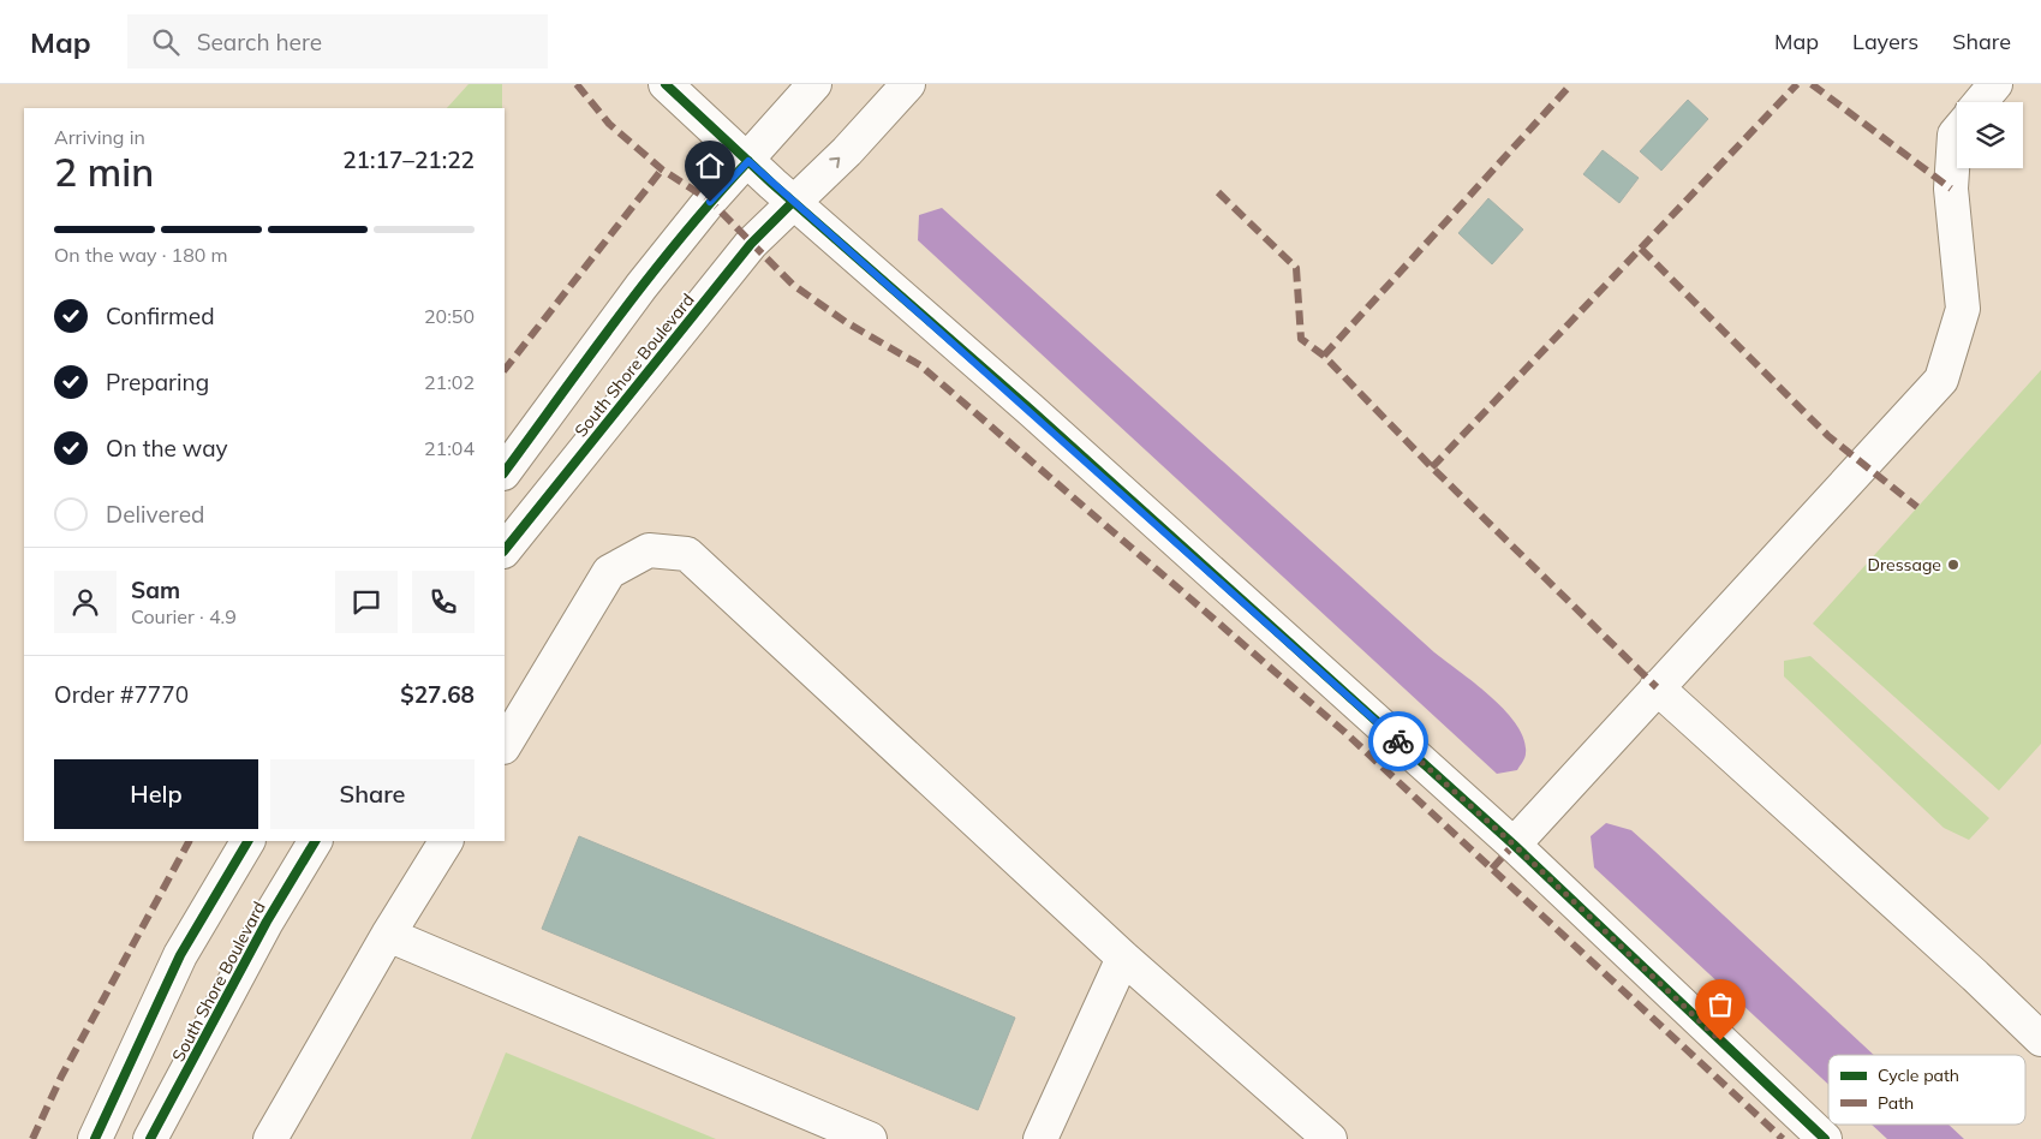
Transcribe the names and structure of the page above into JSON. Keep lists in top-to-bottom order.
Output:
{
  "streets": {
    "street": ["South Shore Boulevard"]
  },
  "places": ["Dressage"],
  "legend": ["Cycle path", "Path"],
  "page": {
    "header": "Map",
    "search": "Search here",
    "nav": ["Map", "Layers", "Share"],
    "heading": ["2 min", "Arriving in", "21:17–21:22"],
    "panel": [
      "Sam",
      "Courier · 4.9",
      "Order #7770",
      "$27.68"
    ],
    "bar": "On the way · 180 m",
    "list": [
      ["Confirmed", "20:50"],
      ["Preparing", "21:02"],
      ["On the way", "21:04"],
      "Delivered"
    ],
    "buttons": ["Help", "Share"]
  }
}
